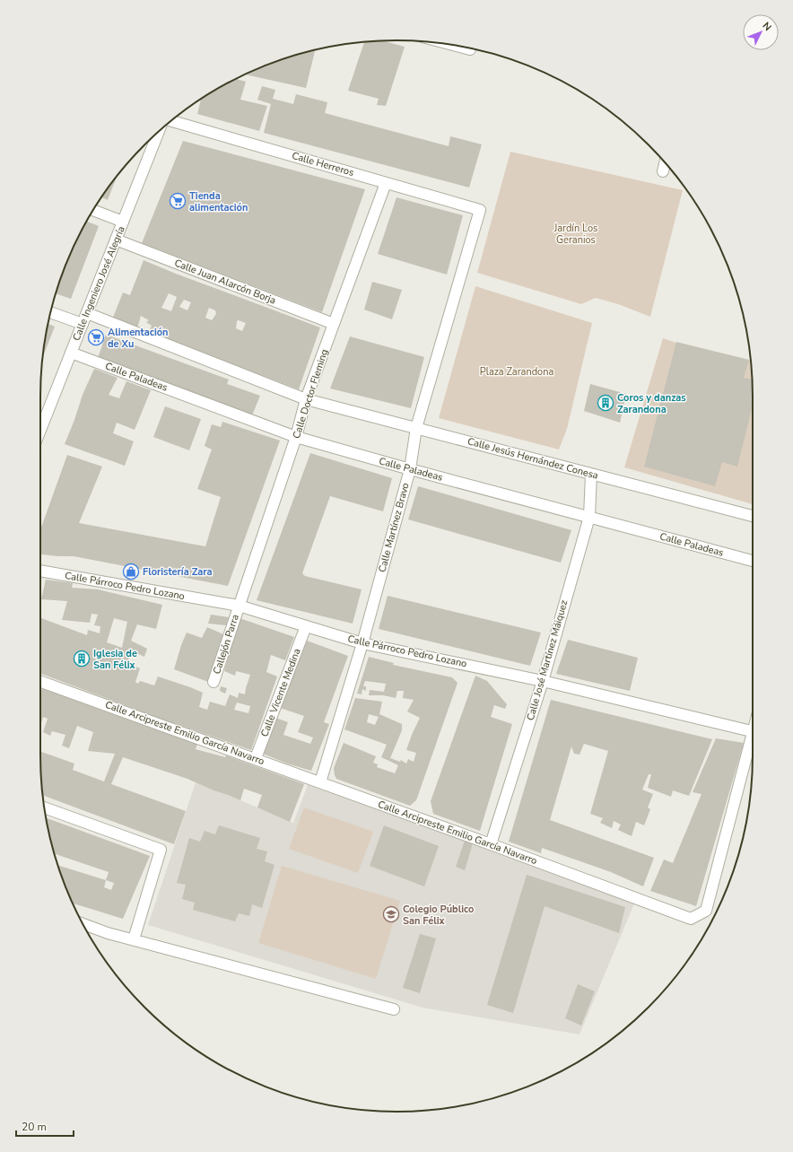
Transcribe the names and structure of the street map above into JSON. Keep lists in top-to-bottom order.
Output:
{
  "streets": {
    "street": [
      "Calle Herreros",
      "Calle Juan Alarcón Borja",
      "Calle Ingeniero José Alegría",
      "Calle Paladeas",
      "Calle Doctor Fleming",
      "Calle Jesús Hernández Conesa",
      "Calle Martínez Bravo",
      "Calle Párroco Pedro Lozano",
      "Callejón Parra",
      "Calle José Martínez Máiquez",
      "Calle Vicente Medina",
      "Calle Arcipreste Emilio García Navarro"
    ]
  },
  "crossings": [
    ["Calle Herreros", "Calle Doctor Fleming"],
    ["Calle Herreros", "Calle Martínez Bravo"],
    ["Calle Juan Alarcón Borja", "Calle Ingeniero José Alegría"],
    ["Calle Juan Alarcón Borja", "Calle Doctor Fleming"],
    ["Calle Ingeniero José Alegría", "Calle Paladeas"],
    ["Calle Ingeniero José Alegría", "Calle Jesús Hernández Conesa"],
    ["Calle Paladeas", "Calle Doctor Fleming"],
    ["Calle Paladeas", "Calle Martínez Bravo"],
    ["Calle Paladeas", "Calle José Martínez Máiquez"],
    ["Calle Doctor Fleming", "Calle Jesús Hernández Conesa"],
    ["Calle Doctor Fleming", "Calle Párroco Pedro Lozano"],
    ["Calle Doctor Fleming", "Callejón Parra"],
    ["Calle Jesús Hernández Conesa", "Calle Martínez Bravo"],
    ["Calle Jesús Hernández Conesa", "Calle José Martínez Máiquez"],
    ["Calle Martínez Bravo", "Calle Párroco Pedro Lozano"],
    ["Calle Martínez Bravo", "Calle Arcipreste Emilio García Navarro"],
    ["Calle Párroco Pedro Lozano", "Callejón Parra"],
    ["Calle Párroco Pedro Lozano", "Calle José Martínez Máiquez"],
    ["Calle Párroco Pedro Lozano", "Calle Vicente Medina"],
    ["Calle José Martínez Máiquez", "Calle Arcipreste Emilio García Navarro"],
    ["Calle Vicente Medina", "Calle Arcipreste Emilio García Navarro"]
  ],
  "parks": ["Jardín Los Geranios", "Plaza Zarandona"],
  "places": {
    "supermarket": ["Tienda alimentación", "Alimentación de Xu"],
    "building": ["Coros y danzas Zarandona", "Iglesia de San Félix"],
    "shop": ["Floristería Zara"],
    "school or university": ["Colegio Público San Félix"]
  },
  "scale_bar": "20 m",
  "north": "top right"
}
